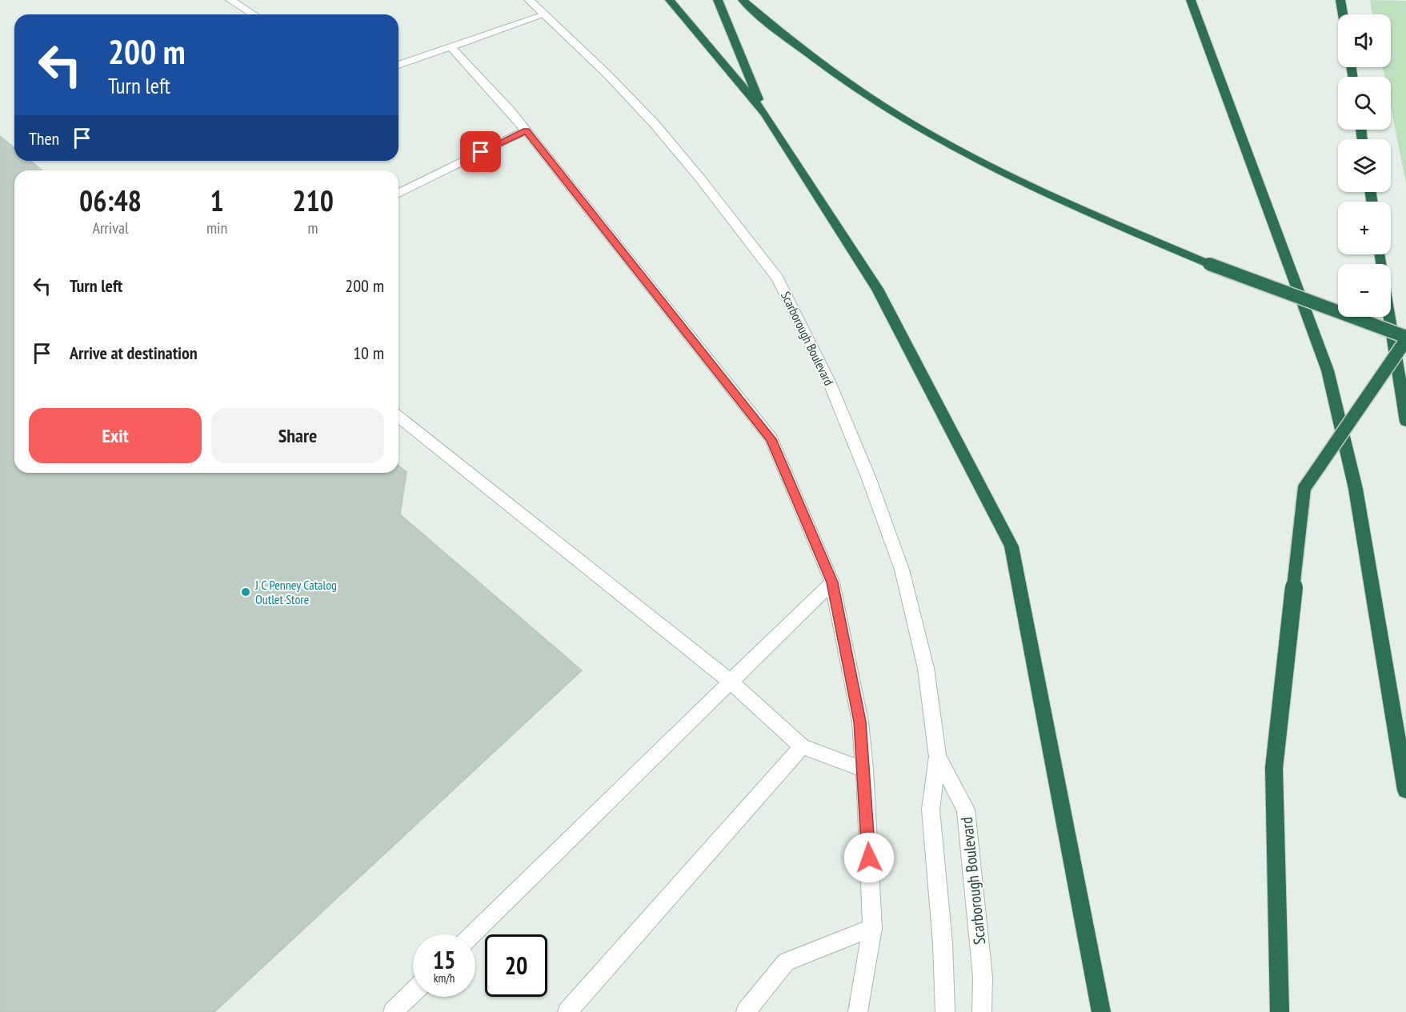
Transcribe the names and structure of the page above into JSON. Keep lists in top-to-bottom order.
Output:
{
  "streets": {
    "street": ["Scarborough Boulevard"]
  },
  "places": ["J C Penney Catalog Outlet Store"],
  "page": {
    "map_buttons": ["+", "−"],
    "turn": ["200 m", "Turn left"],
    "then": "Then",
    "eta": [
      "06:48",
      "Arrival",
      "1",
      "min",
      "210",
      "m"
    ],
    "list": [
      {
        "name": "Turn left",
        "value": "200 m"
      },
      {
        "name": "Arrive at destination",
        "value": "10 m"
      }
    ],
    "buttons": ["Exit", "Share"],
    "speed": "15 km/h",
    "limit": "20"
  }
}
